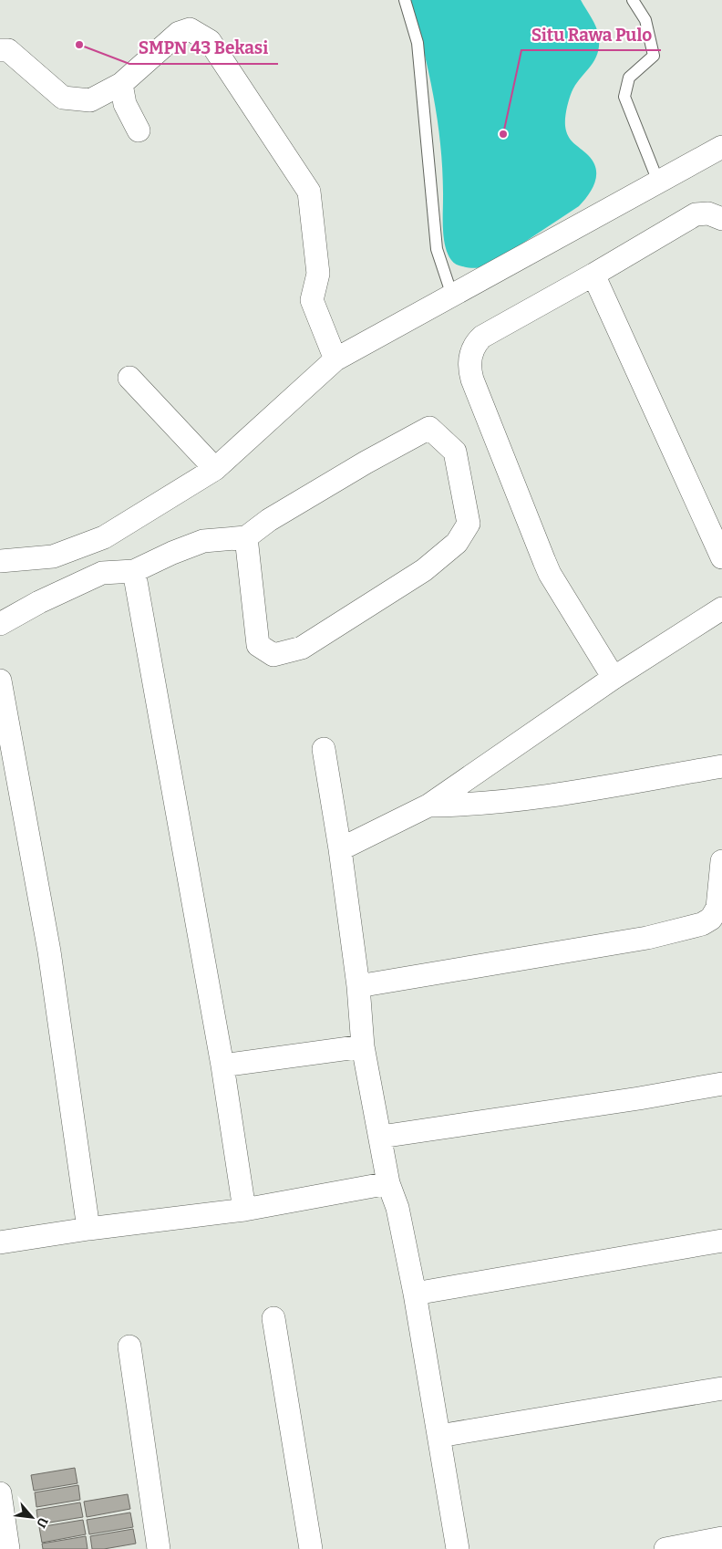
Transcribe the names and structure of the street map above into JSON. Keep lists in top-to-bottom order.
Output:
{
  "places": ["SMPN 43 Bekasi", "Situ Rawa Pulo"],
  "north": "bottom right"
}
